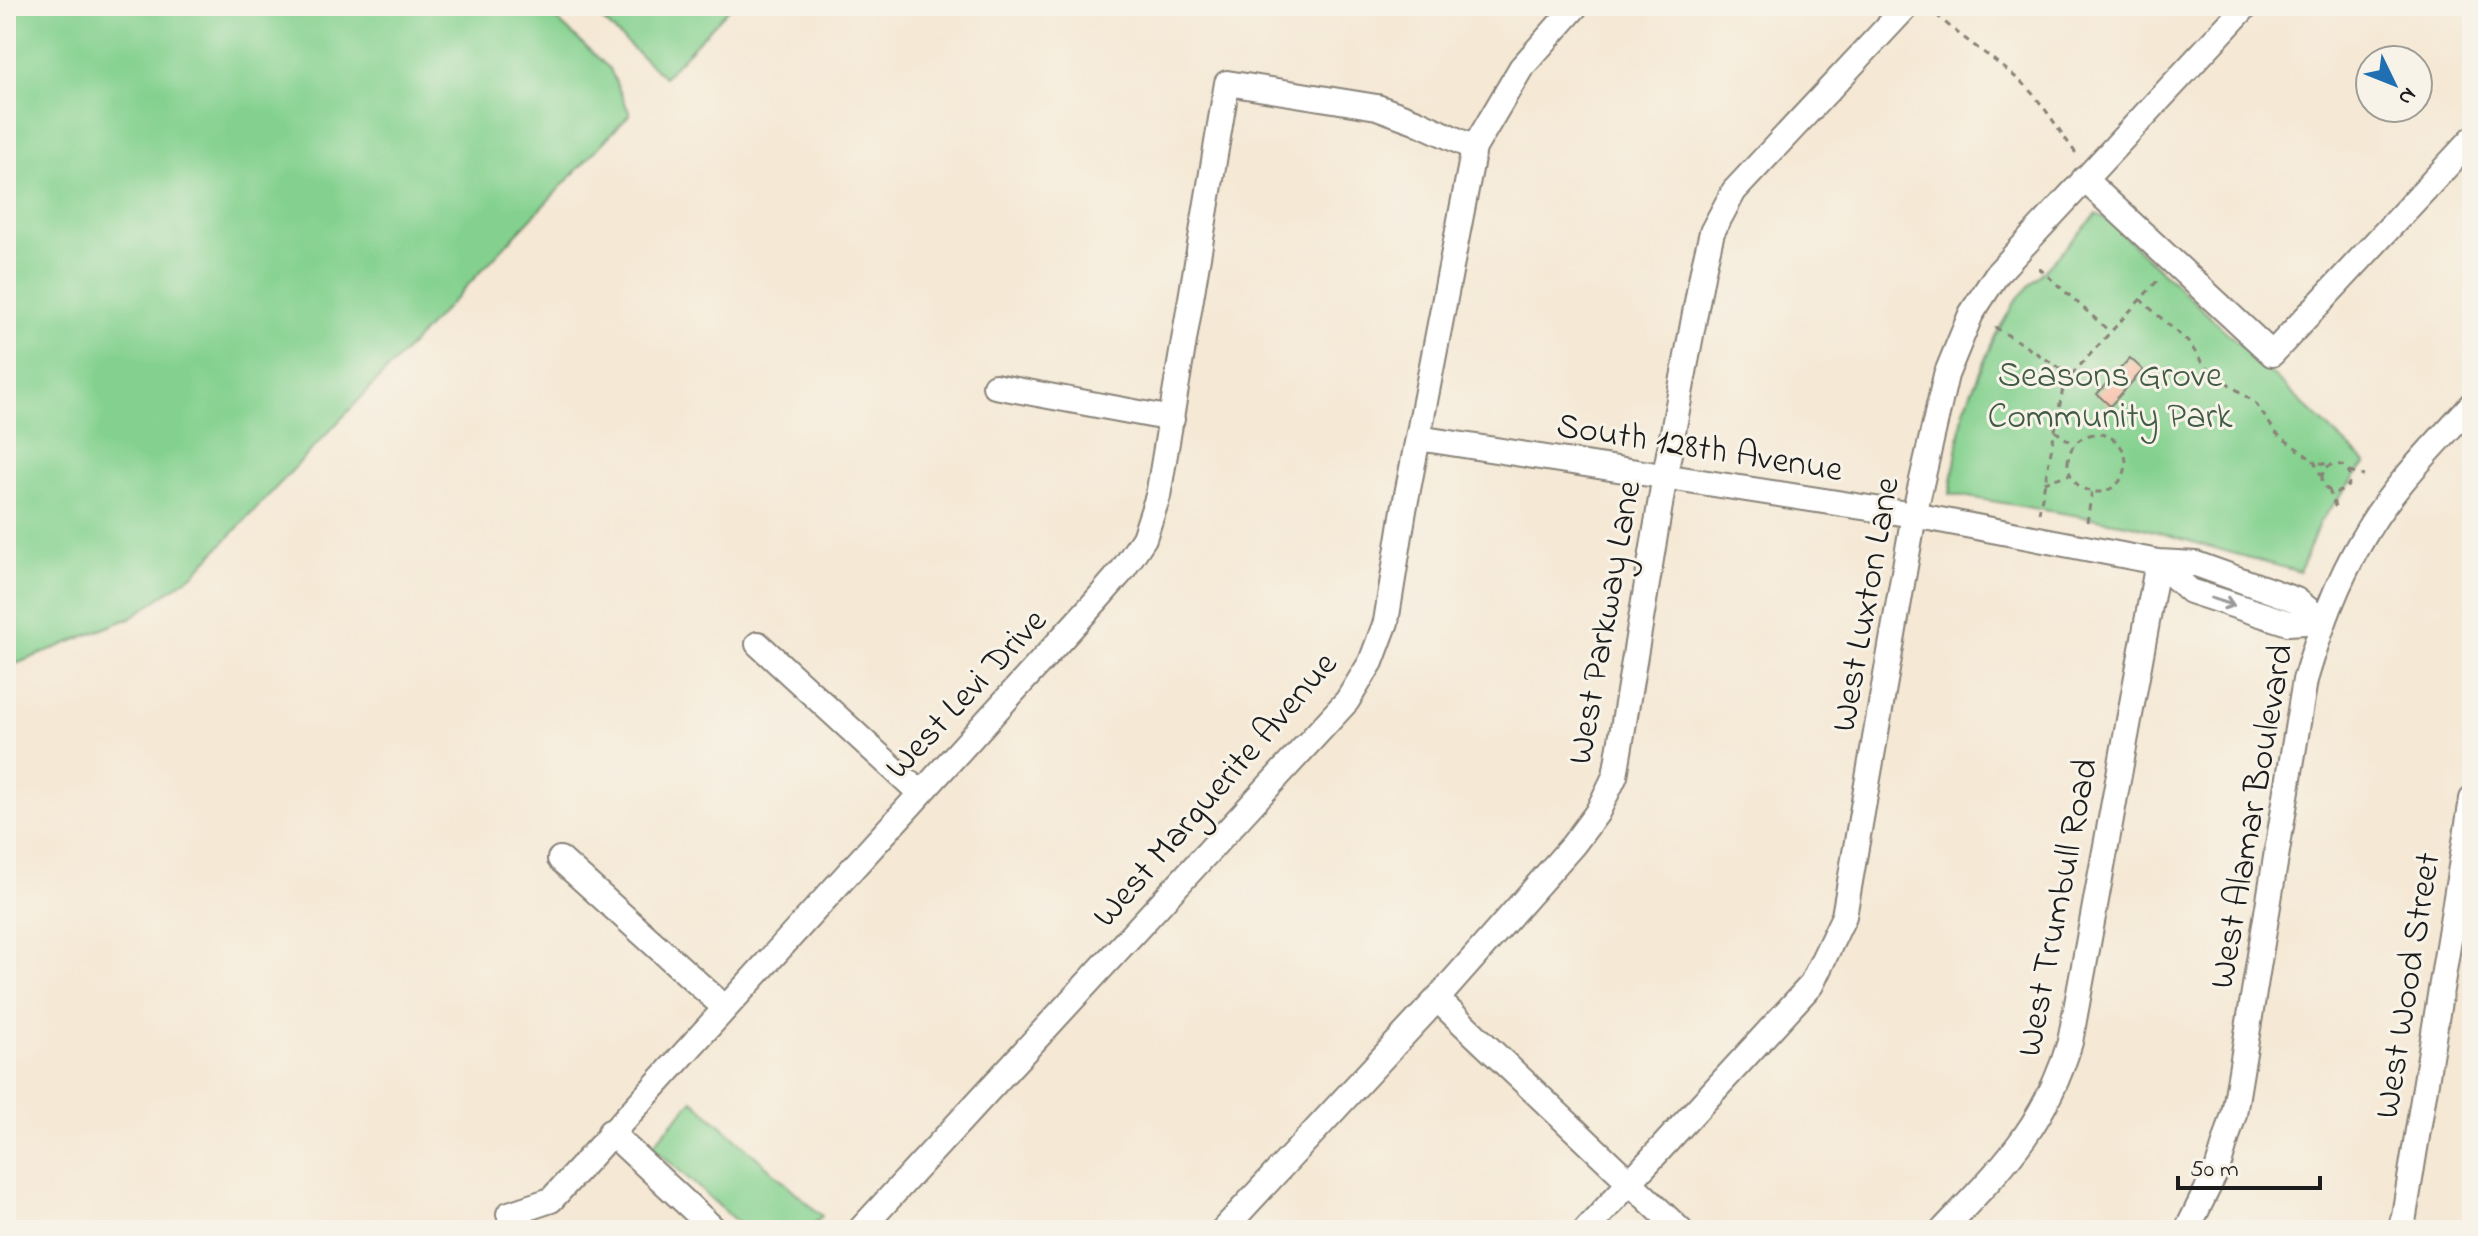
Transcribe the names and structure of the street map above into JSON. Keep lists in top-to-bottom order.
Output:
{
  "streets": {
    "street": [
      "South 128th Avenue",
      "West Luxton Lane",
      "West Parkway Lane",
      "West Levi Drive",
      "West Marguerite Avenue",
      "West Alamar Boulevard",
      "West Trumbull Road",
      "West Wood Street"
    ]
  },
  "crossings": [
    ["South 128th Avenue", "West Luxton Lane"],
    ["South 128th Avenue", "West Parkway Lane"],
    ["South 128th Avenue", "West Marguerite Avenue"],
    ["South 128th Avenue", "West Trumbull Road"],
    ["West Levi Drive", "West Marguerite Avenue"]
  ],
  "parks": ["Seasons Grove Community Park"],
  "scale_bar": "50 m",
  "north": "bottom right"
}
